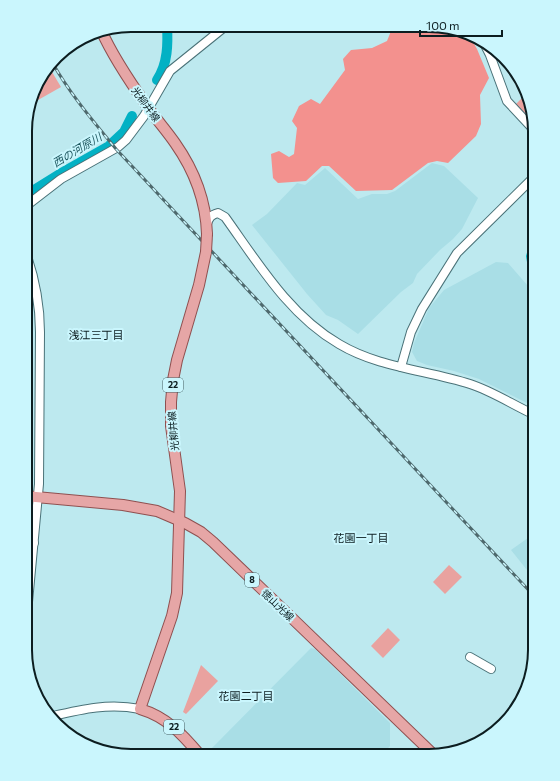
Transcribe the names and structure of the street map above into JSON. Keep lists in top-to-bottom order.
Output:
{
  "streets": {
    "main road": [
      "光柳井線",
      "22",
      "8",
      "徳山光線"
    ]
  },
  "crossings": [
    ["光柳井線", "22"],
    ["光柳井線", "徳山光線"]
  ],
  "districts": ["浅江三丁目", "花園一丁目", "花園二丁目"],
  "water": ["西の河原川"],
  "scale_bar": "100 m"
}
